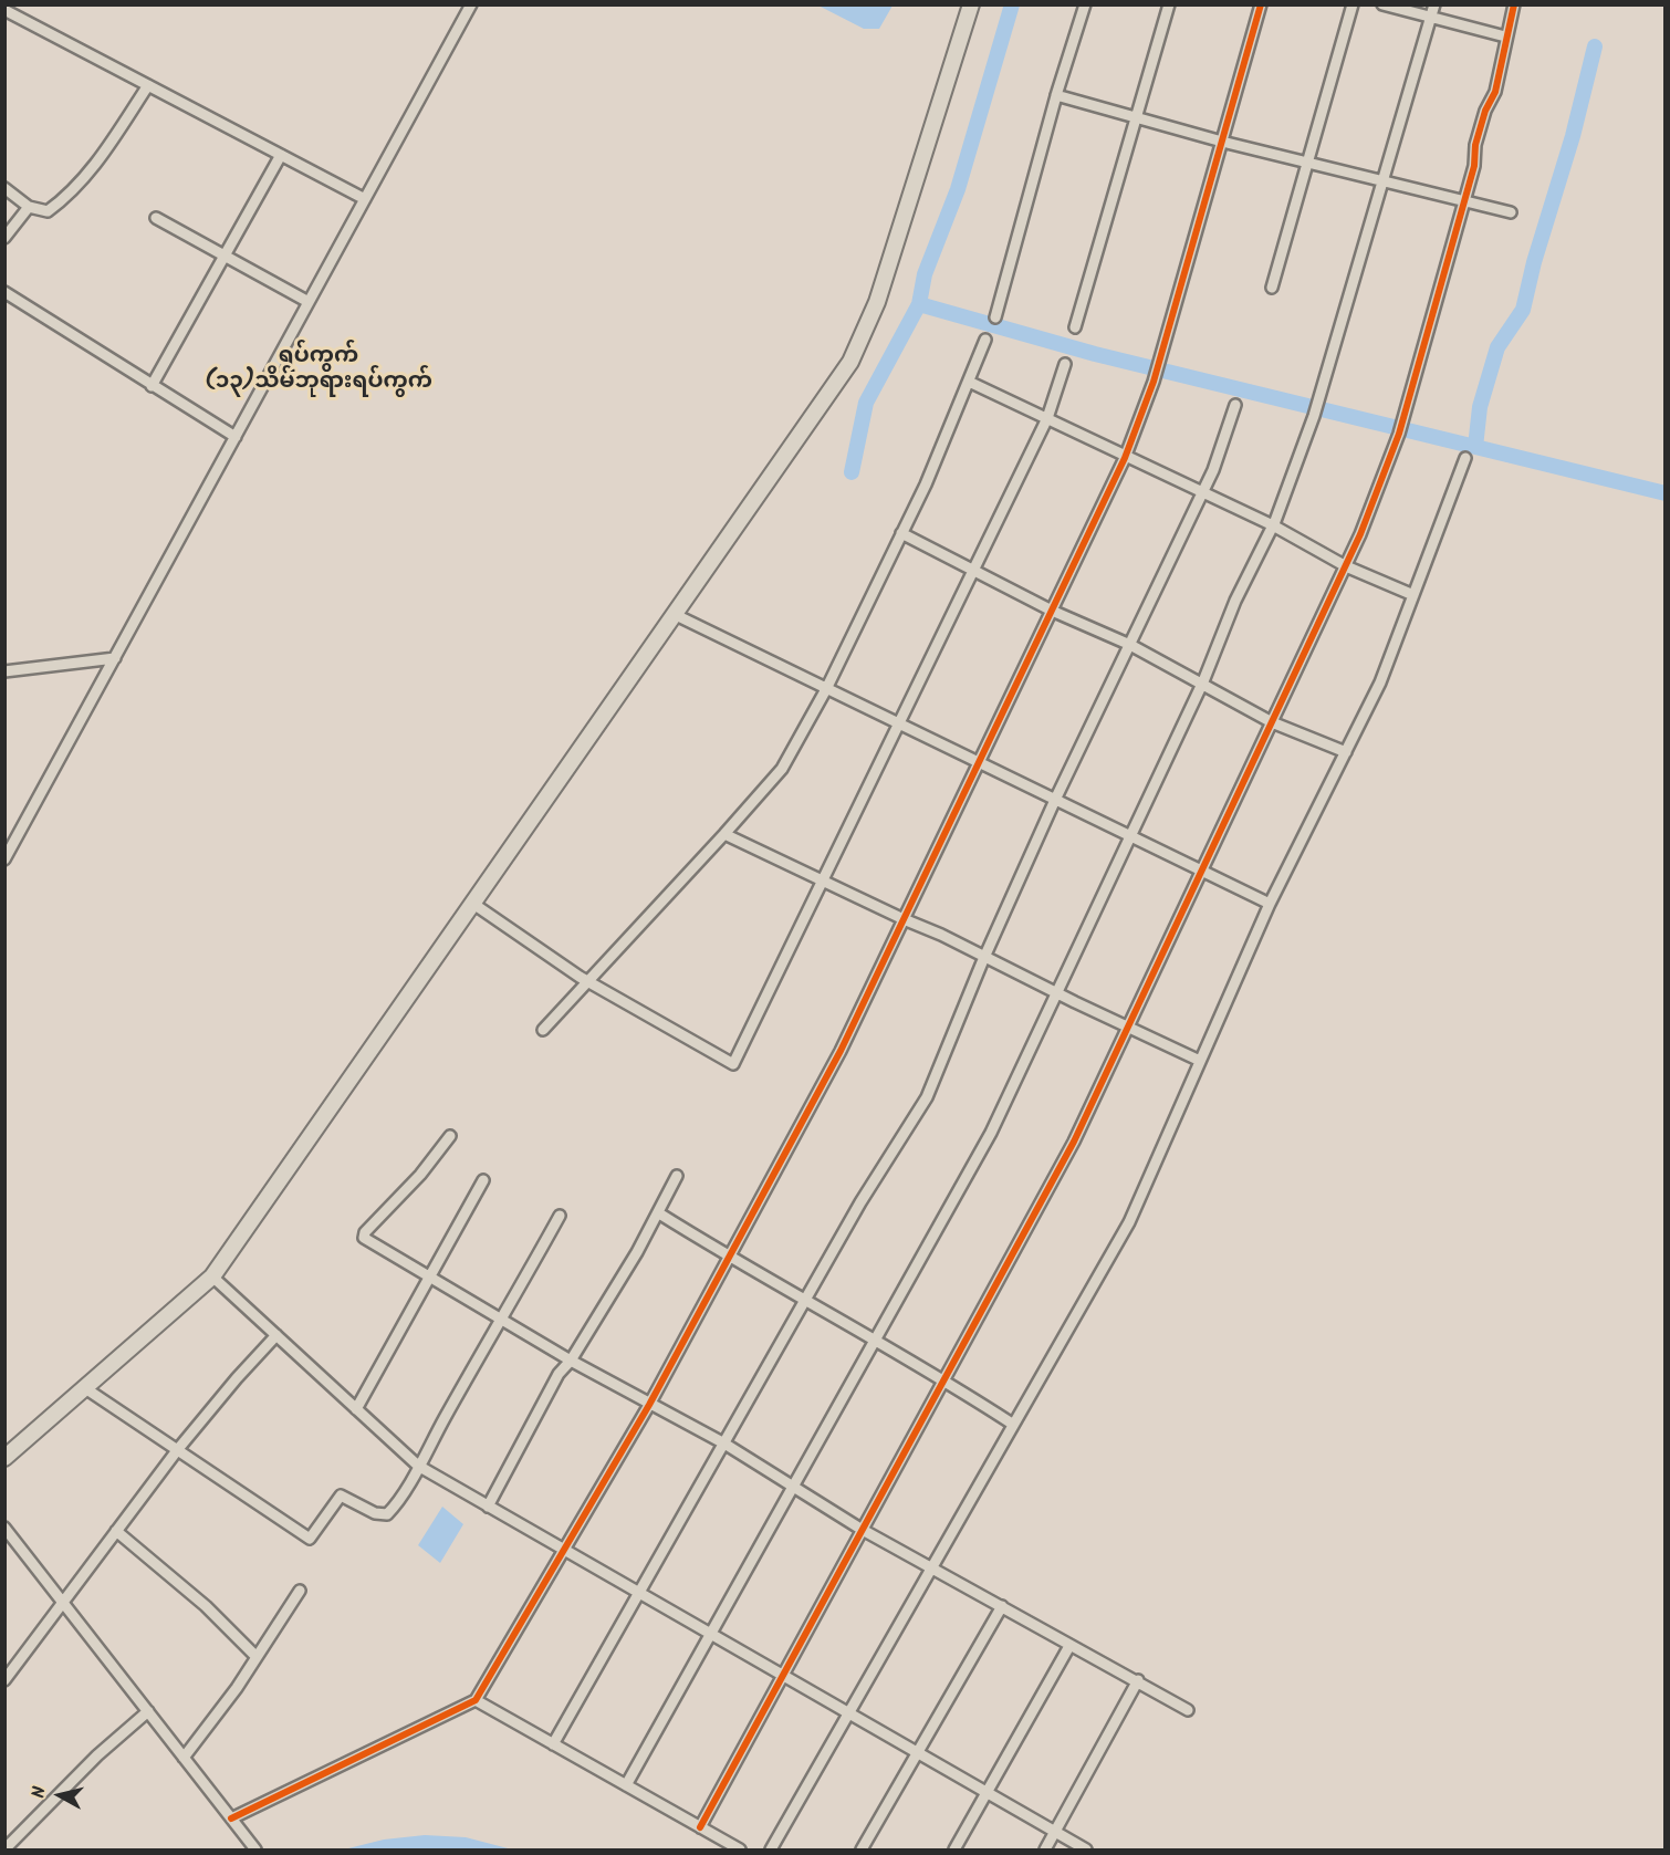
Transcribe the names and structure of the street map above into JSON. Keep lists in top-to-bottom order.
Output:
{
  "districts": ["ရပ်ကွက် (၁၃)သိမ်ဘုရားရပ်ကွက်"],
  "north": "left"
}
